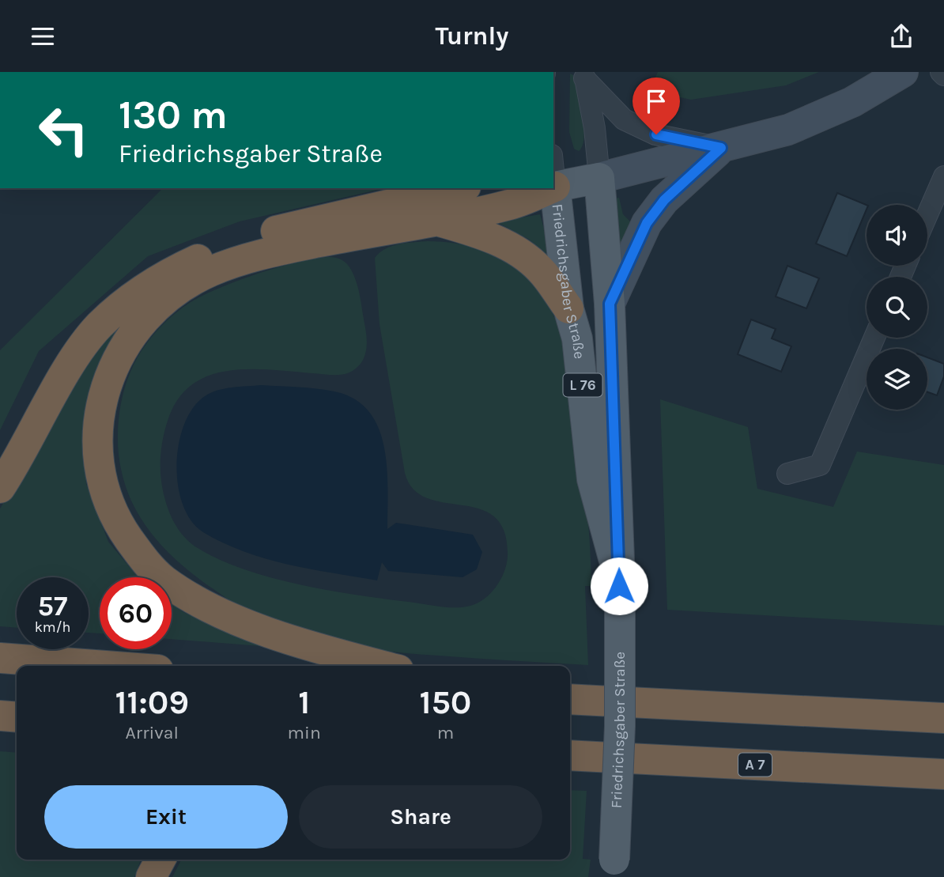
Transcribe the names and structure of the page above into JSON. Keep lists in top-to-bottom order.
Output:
{
  "streets": {
    "highway": ["A 7"],
    "main road": ["Friedrichsgaber Straße", "L 76"]
  },
  "page": {
    "header": "Turnly",
    "turn": ["130 m", "Friedrichsgaber Straße"],
    "speed": "57 km/h",
    "limit": "60",
    "eta": [
      "11:09",
      "Arrival",
      "1",
      "min",
      "150",
      "m"
    ],
    "buttons": ["Exit", "Share"]
  }
}
